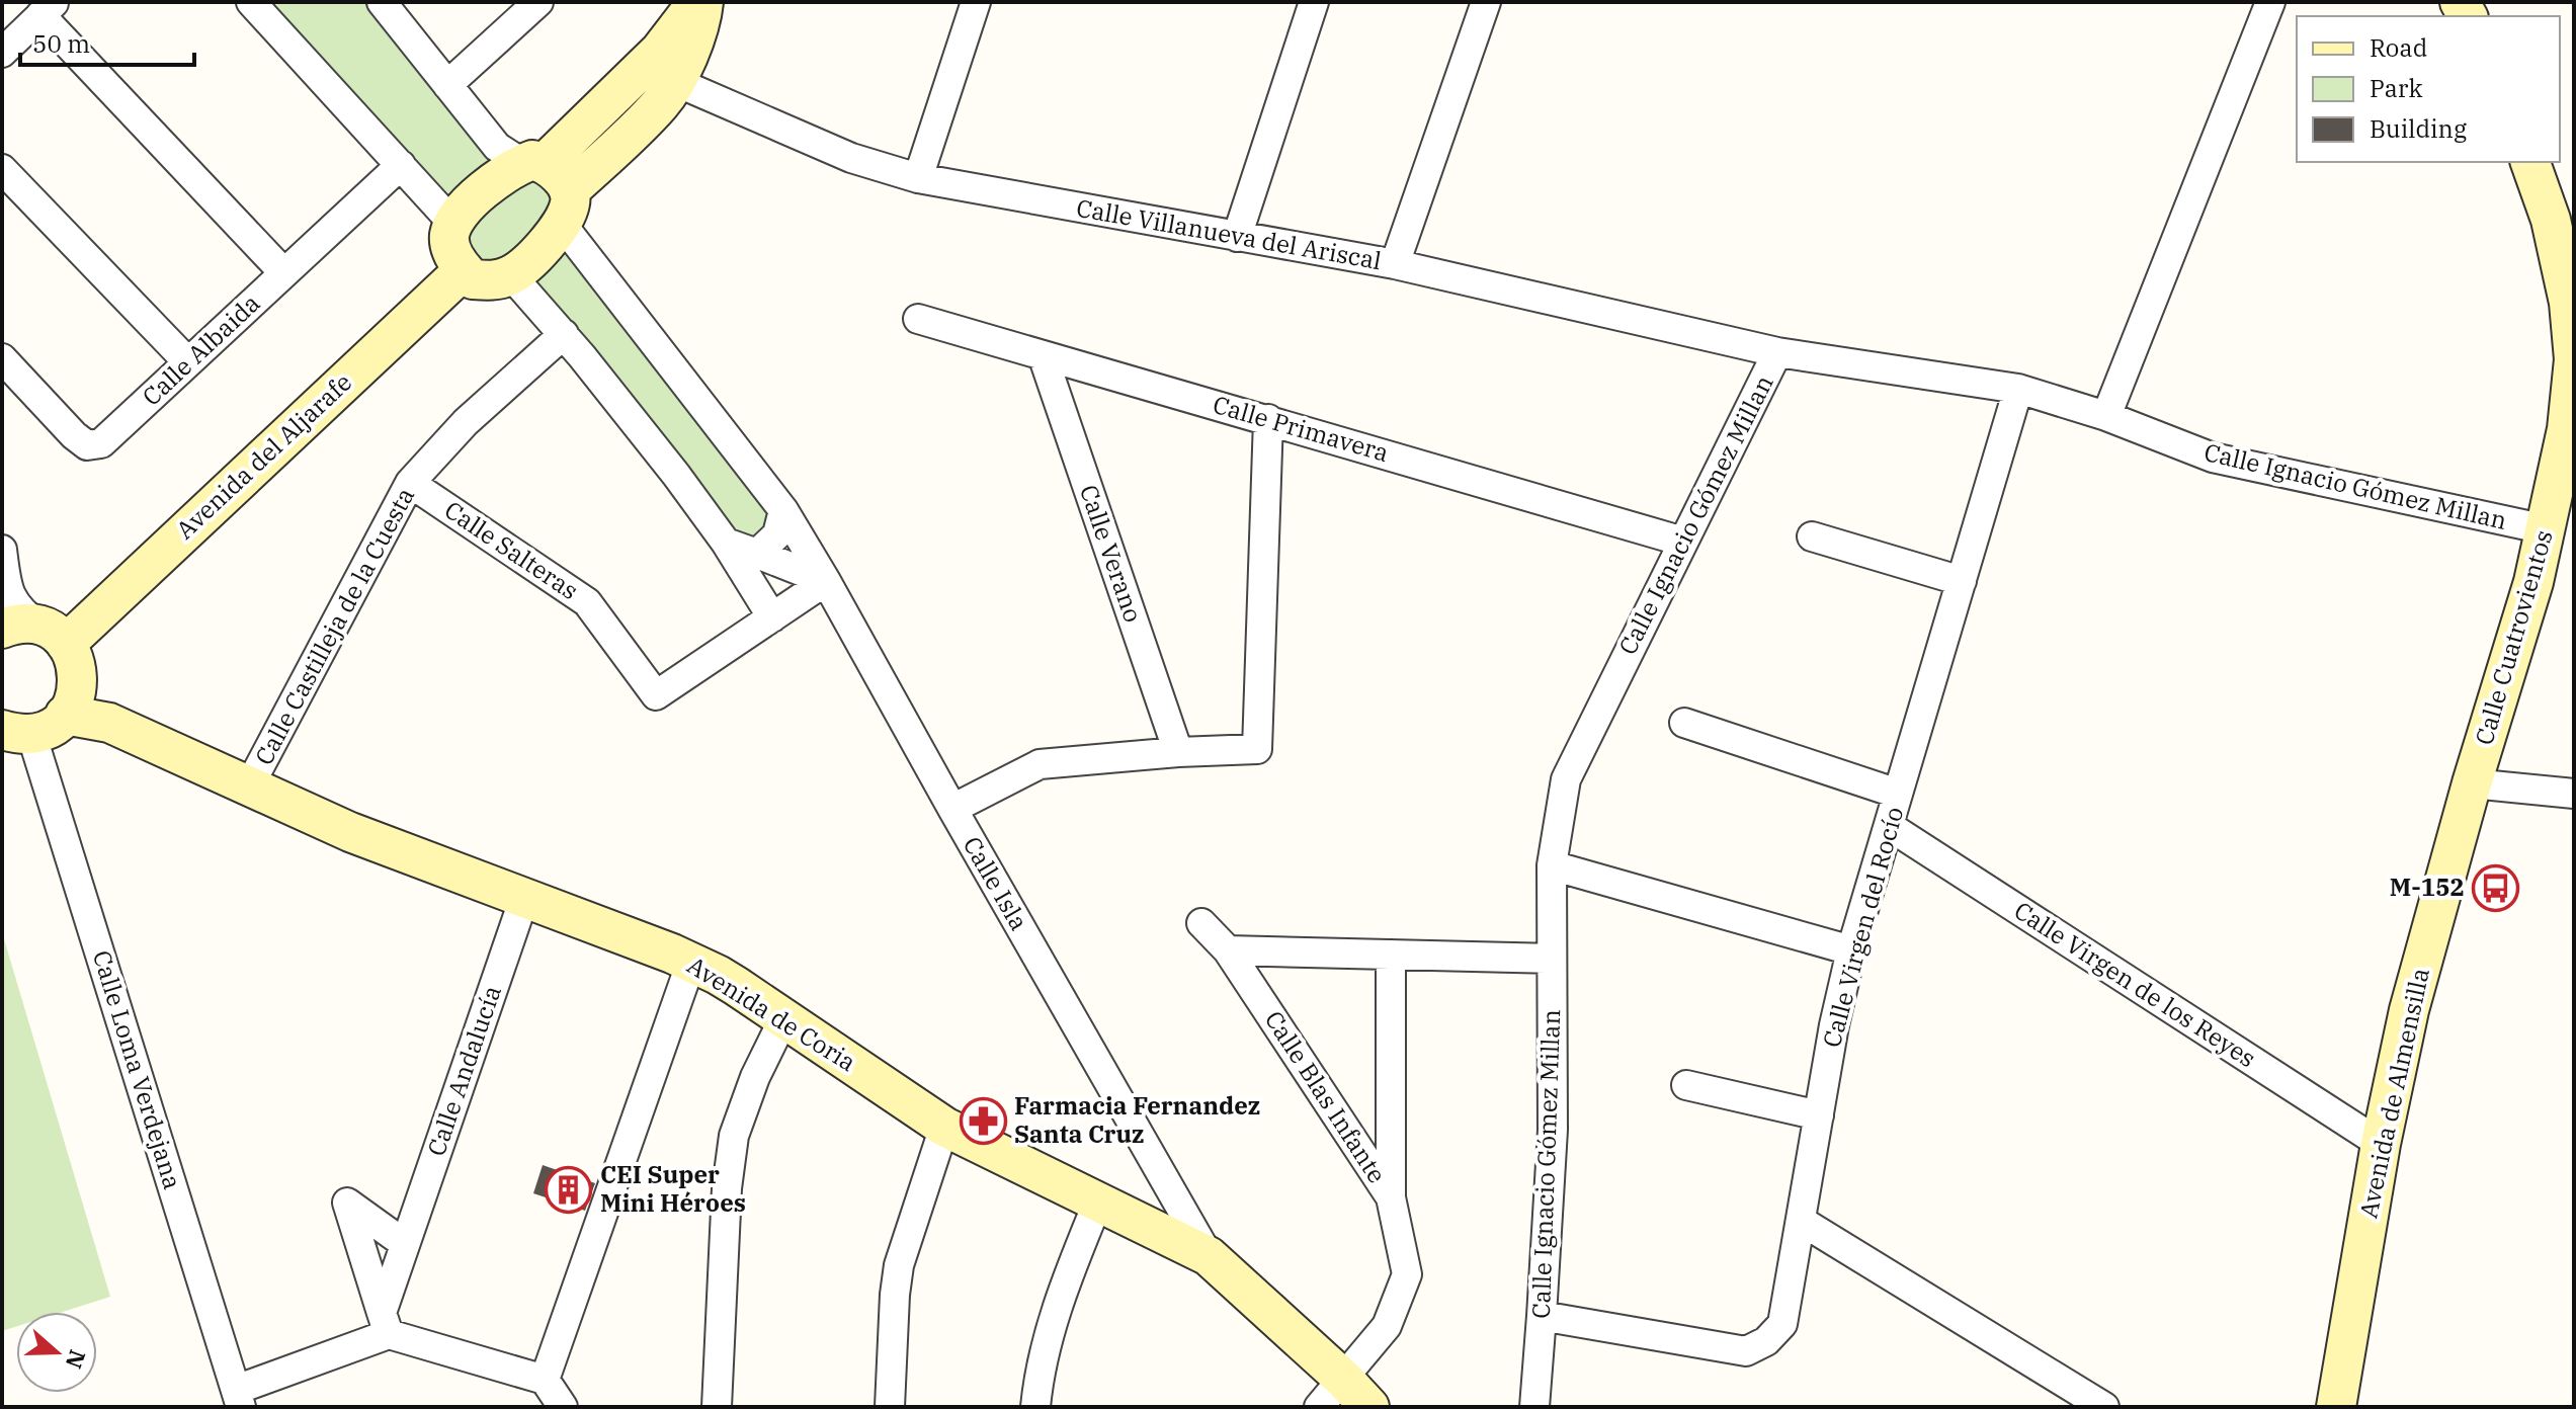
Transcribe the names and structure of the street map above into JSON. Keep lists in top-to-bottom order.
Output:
{
  "streets": {
    "main road": [
      "Avenida del Aljarafe",
      "Calle Cuatrovientos",
      "Avenida de Coria",
      "Avenida de Almensilla"
    ],
    "street": [
      "Calle Villanueva del Ariscal",
      "Calle Albaida",
      "Calle Primavera",
      "Calle Ignacio Gómez Millan",
      "Calle Salteras",
      "Calle Verano",
      "Calle Castilleja de la Cuesta",
      "Calle Isla",
      "Calle Virgen del Rocío",
      "Calle Virgen de los Reyes",
      "Calle Loma Verdejana",
      "Calle Andalucía",
      "Calle Blas Infante"
    ]
  },
  "crossings": [
    ["Calle Villanueva del Ariscal", "Calle Ignacio Gómez Millan"],
    ["Calle Primavera", "Calle Ignacio Gómez Millan"],
    ["Calle Primavera", "Calle Verano"],
    ["Avenida del Aljarafe", "Calle Isla"],
    ["Calle Ignacio Gómez Millan", "Calle Cuatrovientos"],
    ["Calle Ignacio Gómez Millan", "Calle Virgen del Rocío"],
    ["Calle Salteras", "Calle Castilleja de la Cuesta"],
    ["Calle Salteras", "Calle Isla"],
    ["Calle Castilleja de la Cuesta", "Avenida de Coria"],
    ["Calle Cuatrovientos", "Avenida de Almensilla"],
    ["Calle Isla", "Avenida de Coria"],
    ["Calle Virgen del Rocío", "Calle Virgen de los Reyes"],
    ["Calle Virgen de los Reyes", "Avenida de Almensilla"],
    ["Avenida de Coria", "Calle Andalucía"],
    ["Avenida de Coria", "Calle Blas Infante"]
  ],
  "places": {
    "bus stop": ["M-152"],
    "pharmacy": ["Farmacia Fernandez Santa Cruz"],
    "building": ["CEI Super Mini Héroes"]
  },
  "legend": ["Road", "Park", "Building"],
  "scale_bar": "50 m",
  "north": "right"
}
